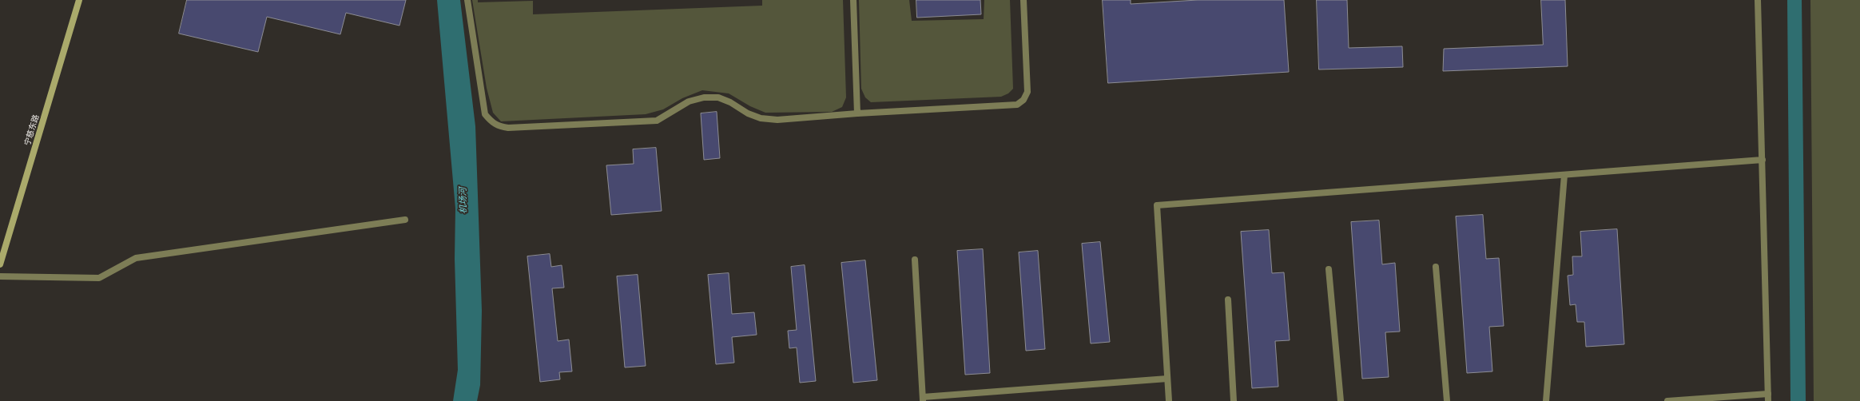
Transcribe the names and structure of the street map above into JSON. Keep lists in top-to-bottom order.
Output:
{
  "streets": {
    "main road": ["宁慈东路"]
  },
  "water": ["机场河"]
}
